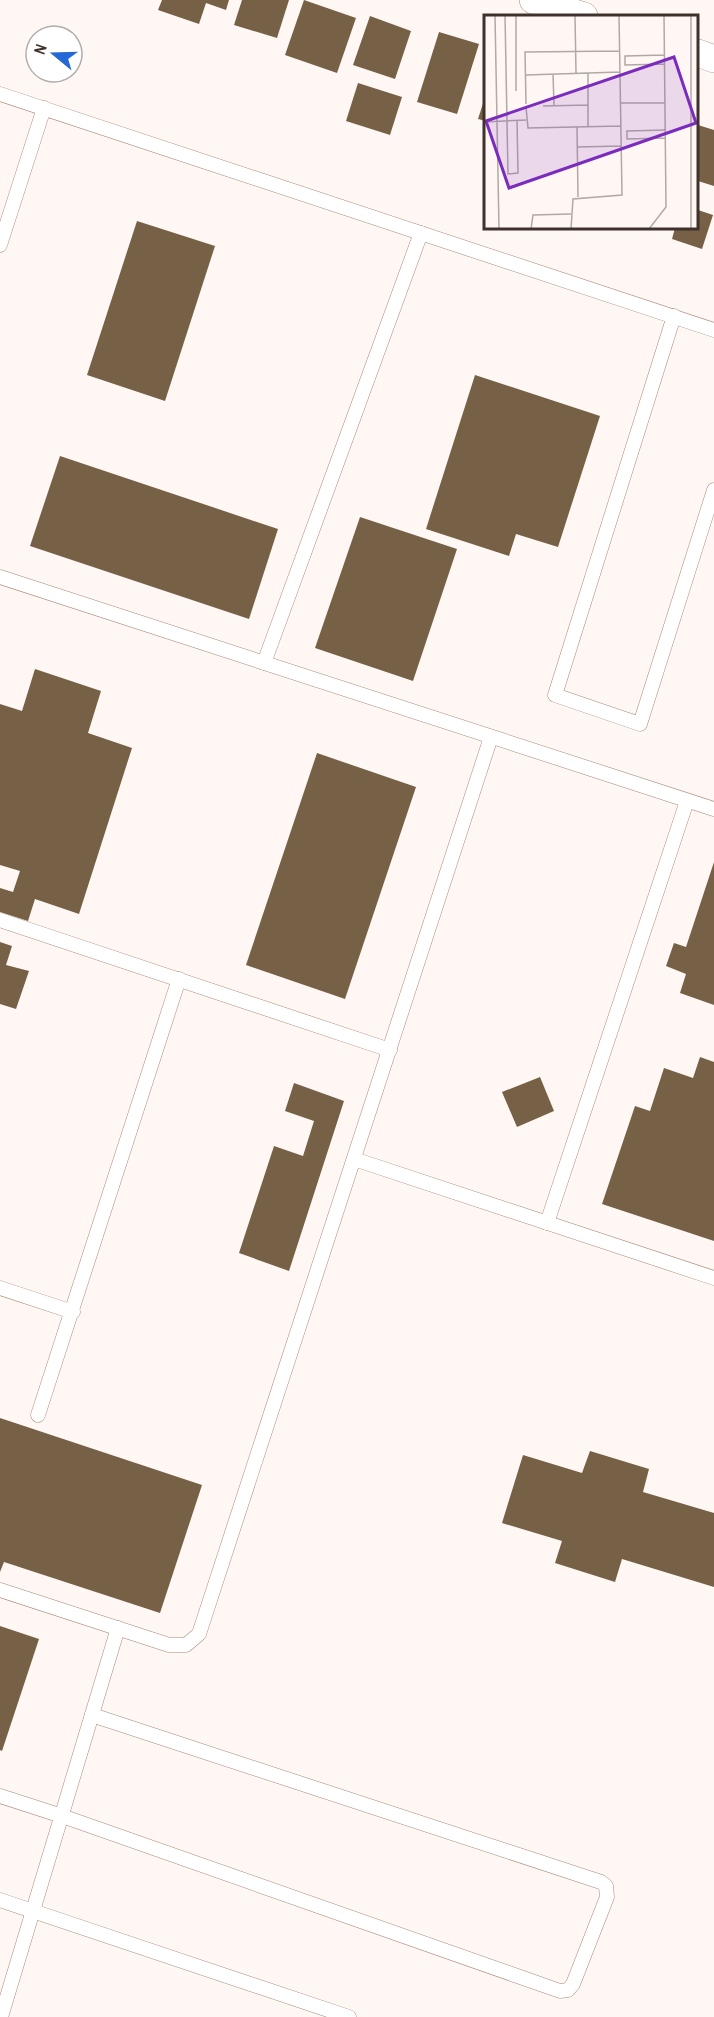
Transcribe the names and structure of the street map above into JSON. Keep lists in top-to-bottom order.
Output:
{
  "north": "left"
}
